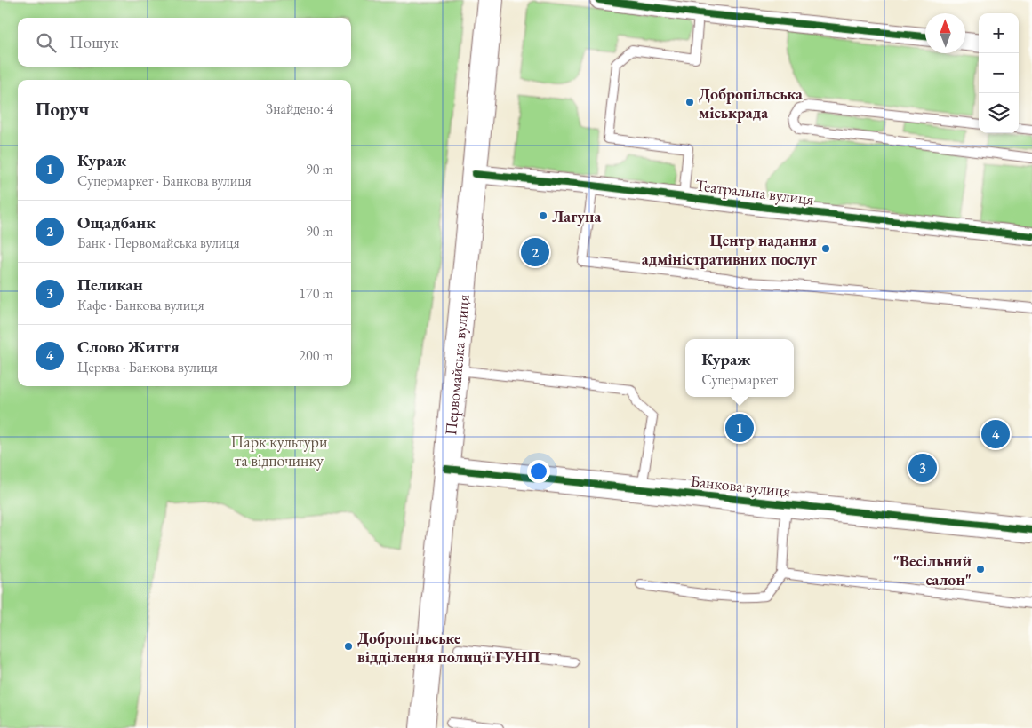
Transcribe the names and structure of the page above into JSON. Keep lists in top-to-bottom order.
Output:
{
  "streets": {
    "main road": ["Первомайська вулиця", "Банкова вулиця"],
    "street": ["Театральна вулиця"]
  },
  "crossings": [
    ["Театральна вулиця", "Первомайська вулиця"],
    ["Первомайська вулиця", "Банкова вулиця"]
  ],
  "parks": ["Парк культури та відпочинку"],
  "places": [
    "Добропільська міськрада",
    "Лагуна",
    "Центр надання адміністративних послуг",
    "\"Весільний салон\"",
    "Добропільське відділення полиції ГУНП"
  ],
  "north": "top",
  "page": {
    "map_buttons": ["+", "−"],
    "search": "Пошук",
    "heading": ["Поруч", "Знайдено: 4"],
    "list": [
      {
        "mark": "1",
        "name": "Кураж",
        "note": "Супермаркет · Банкова вулиця",
        "value": "90 m"
      },
      {
        "mark": "2",
        "name": "Ощадбанк",
        "note": "Банк · Первомайська вулиця",
        "value": "90 m"
      },
      {
        "mark": "3",
        "name": "Пеликан",
        "note": "Кафе · Банкова вулиця",
        "value": "170 m"
      },
      {
        "mark": "4",
        "name": "Слово Життя",
        "note": "Церква · Банкова вулиця",
        "value": "200 m"
      }
    ],
    "pins": [
      "2",
      "1",
      "4",
      "3"
    ],
    "popup": ["Кураж", "Супермаркет"]
  }
}
